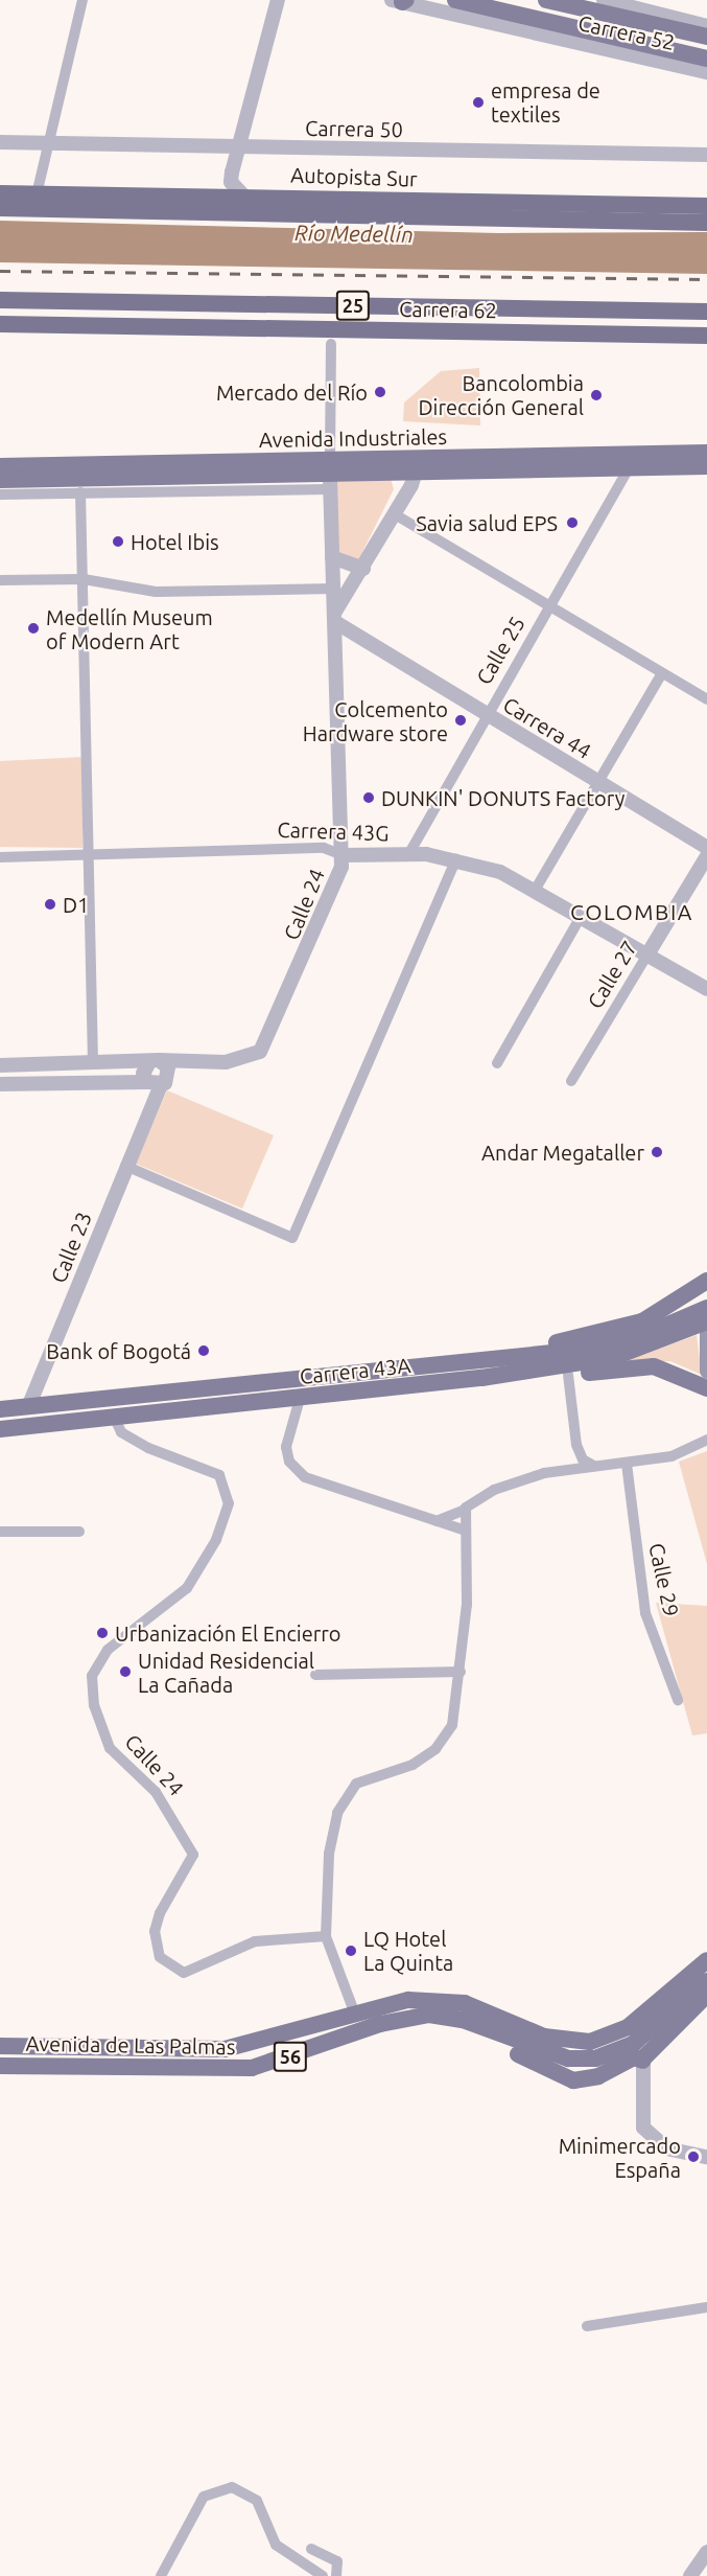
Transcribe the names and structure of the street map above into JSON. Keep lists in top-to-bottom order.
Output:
{
  "streets": {
    "highway": ["Autopista Sur", "25", "Carrera 62"],
    "main road": [
      "Carrera 52",
      "Avenida Industriales",
      "Carrera 43A",
      "Avenida de Las Palmas",
      "56"
    ],
    "street": [
      "Carrera 50",
      "Calle 25",
      "Carrera 44",
      "Carrera 43G",
      "Calle 24",
      "Calle 27",
      "Calle 23",
      "Calle 29"
    ]
  },
  "crossings": [
    ["Avenida Industriales", "Calle 25"],
    ["Avenida Industriales", "Calle 24"],
    ["Calle 25", "Carrera 44"],
    ["Calle 25", "Carrera 43G"],
    ["Carrera 44", "Calle 24"],
    ["Carrera 43G", "Calle 24"],
    ["Carrera 43G", "Calle 27"],
    ["Calle 24", "Carrera 43A"],
    ["Calle 23", "Carrera 43A"]
  ],
  "districts": ["COLOMBIA"],
  "water": ["Río Medellín"],
  "places": [
    "empresa de textiles",
    "Mercado del Río",
    "Bancolombia Dirección General",
    "Savia salud EPS",
    "Hotel Ibis",
    "Medellín Museum of Modern Art",
    "Colcemento Hardware store",
    "DUNKIN' DONUTS Factory",
    "D1",
    "Andar Megataller",
    "Bank of Bogotá",
    "Urbanización El Encierro",
    "Unidad Residencial La Cañada",
    "LQ Hotel La Quinta",
    "Minimercado España"
  ]
}
